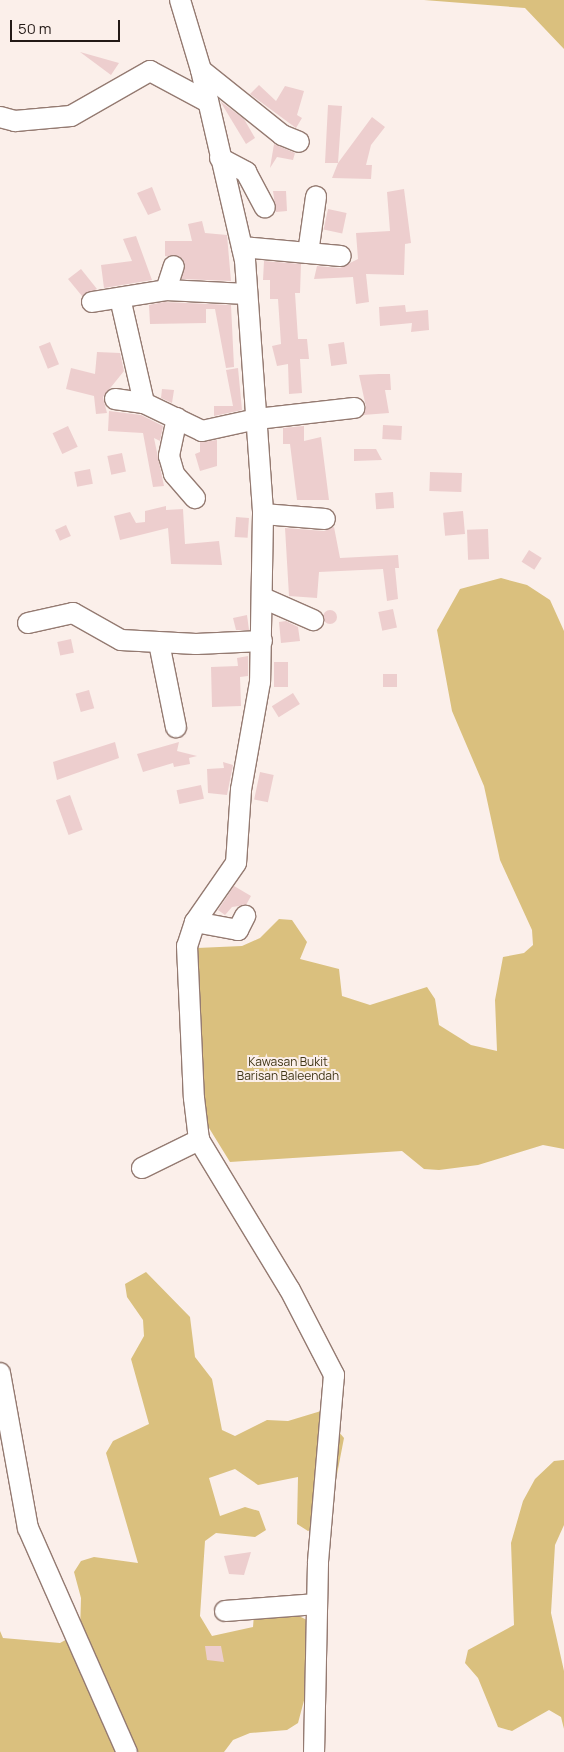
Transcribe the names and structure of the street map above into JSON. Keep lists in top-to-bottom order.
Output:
{
  "parks": ["Kawasan Bukit Barisan Baleendah"],
  "scale_bar": "50 m"
}
